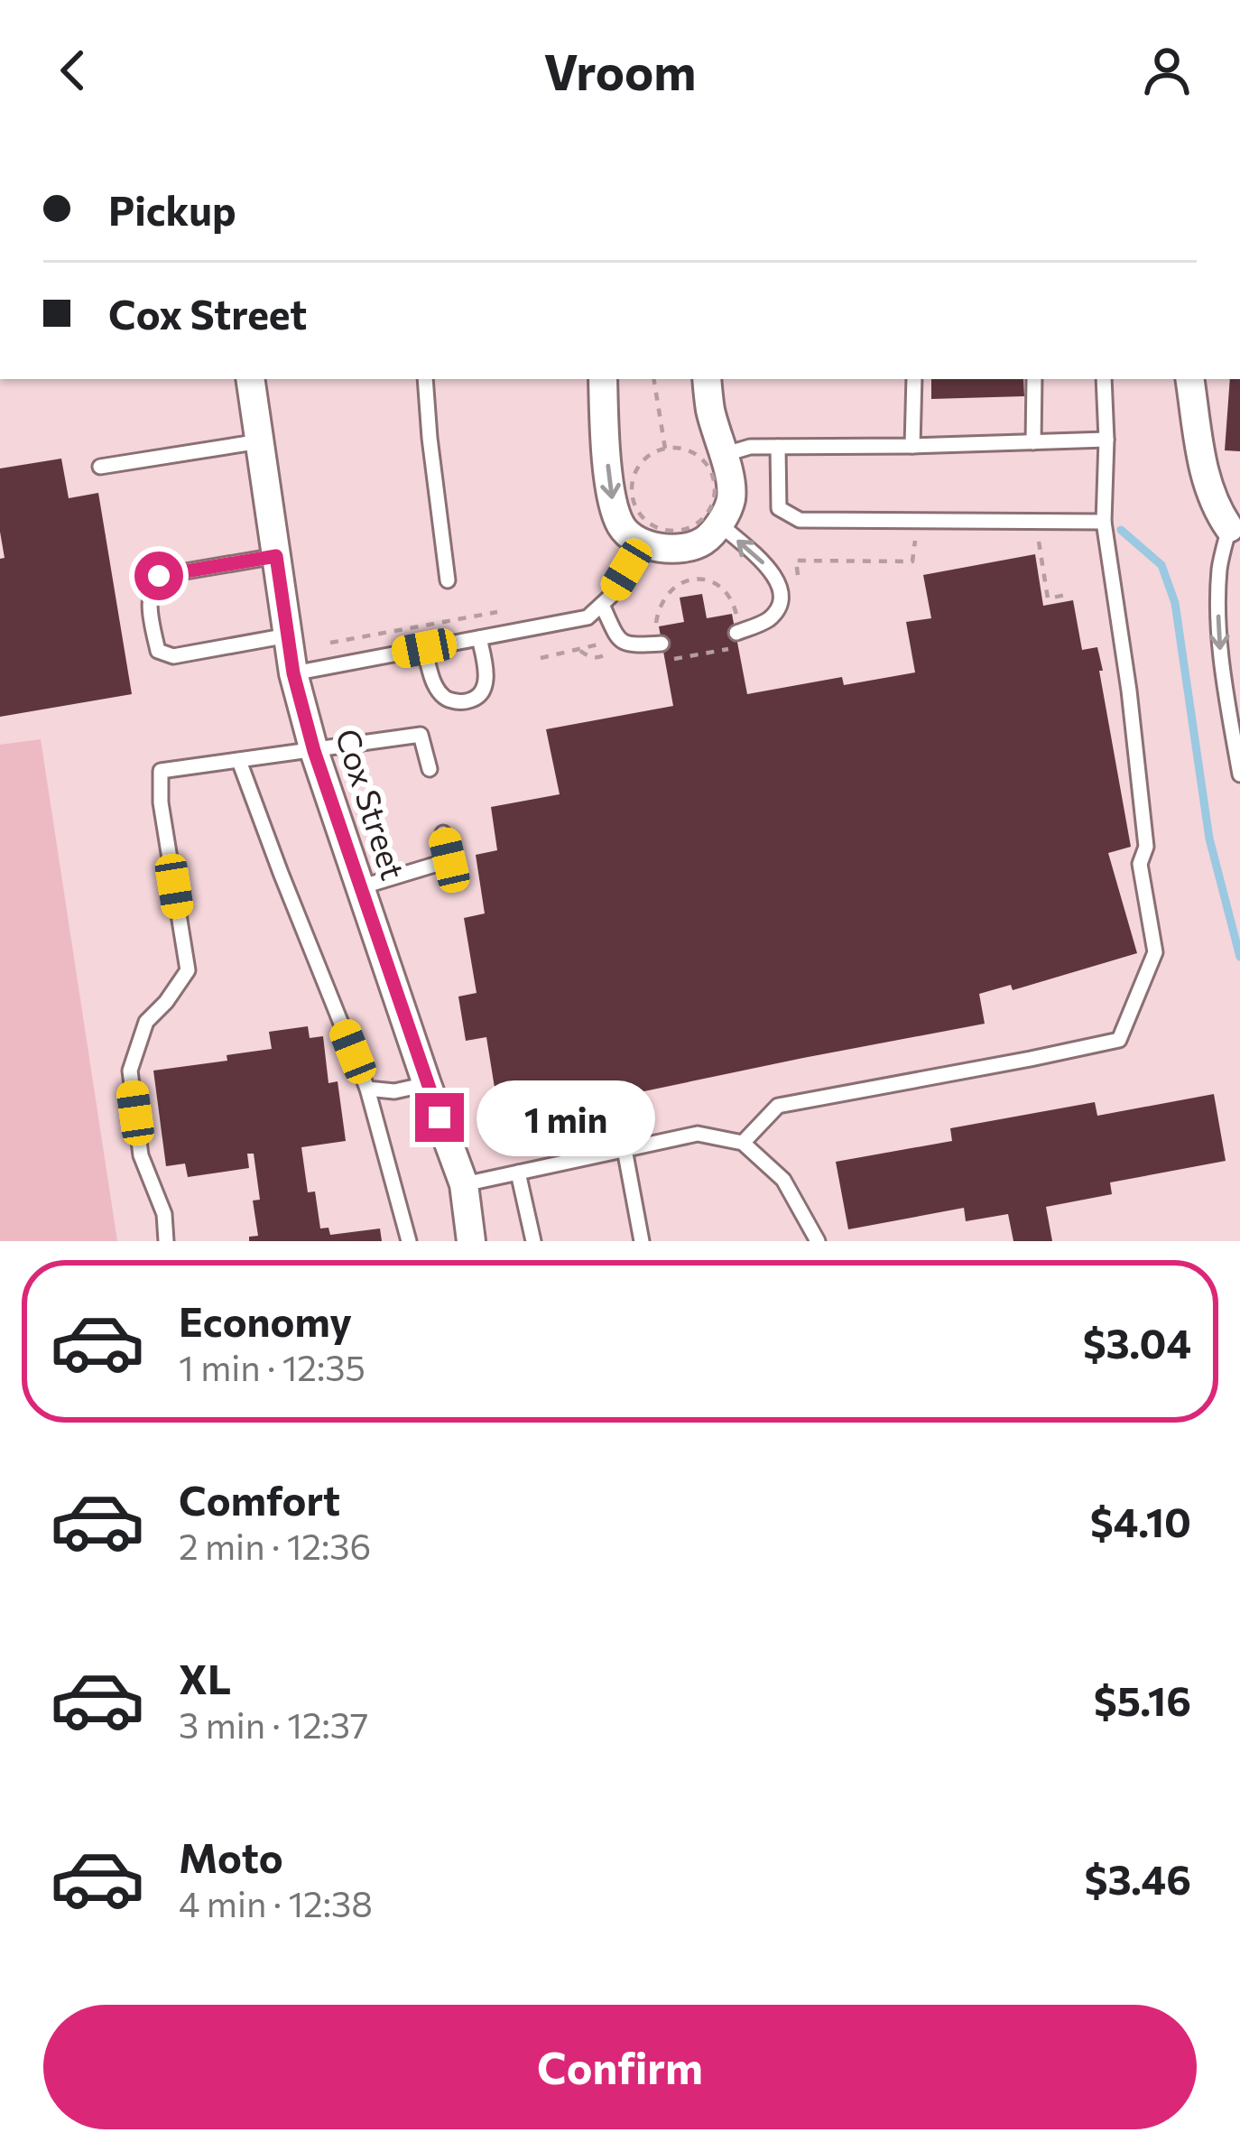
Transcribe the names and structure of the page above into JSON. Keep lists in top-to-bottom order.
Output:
{
  "streets": {
    "street": ["Cox Street"]
  },
  "page": {
    "header": "Vroom",
    "banner": ["Pickup", "Cox Street"],
    "bubble": "1 min",
    "list": [
      {
        "name": "Economy",
        "note": "1 min · 12:35",
        "value": "$3.04"
      },
      {
        "name": "Comfort",
        "note": "2 min · 12:36",
        "value": "$4.10"
      },
      {
        "name": "XL",
        "note": "3 min · 12:37",
        "value": "$5.16"
      },
      {
        "name": "Moto",
        "note": "4 min · 12:38",
        "value": "$3.46"
      }
    ],
    "buttons": "Confirm"
  }
}
